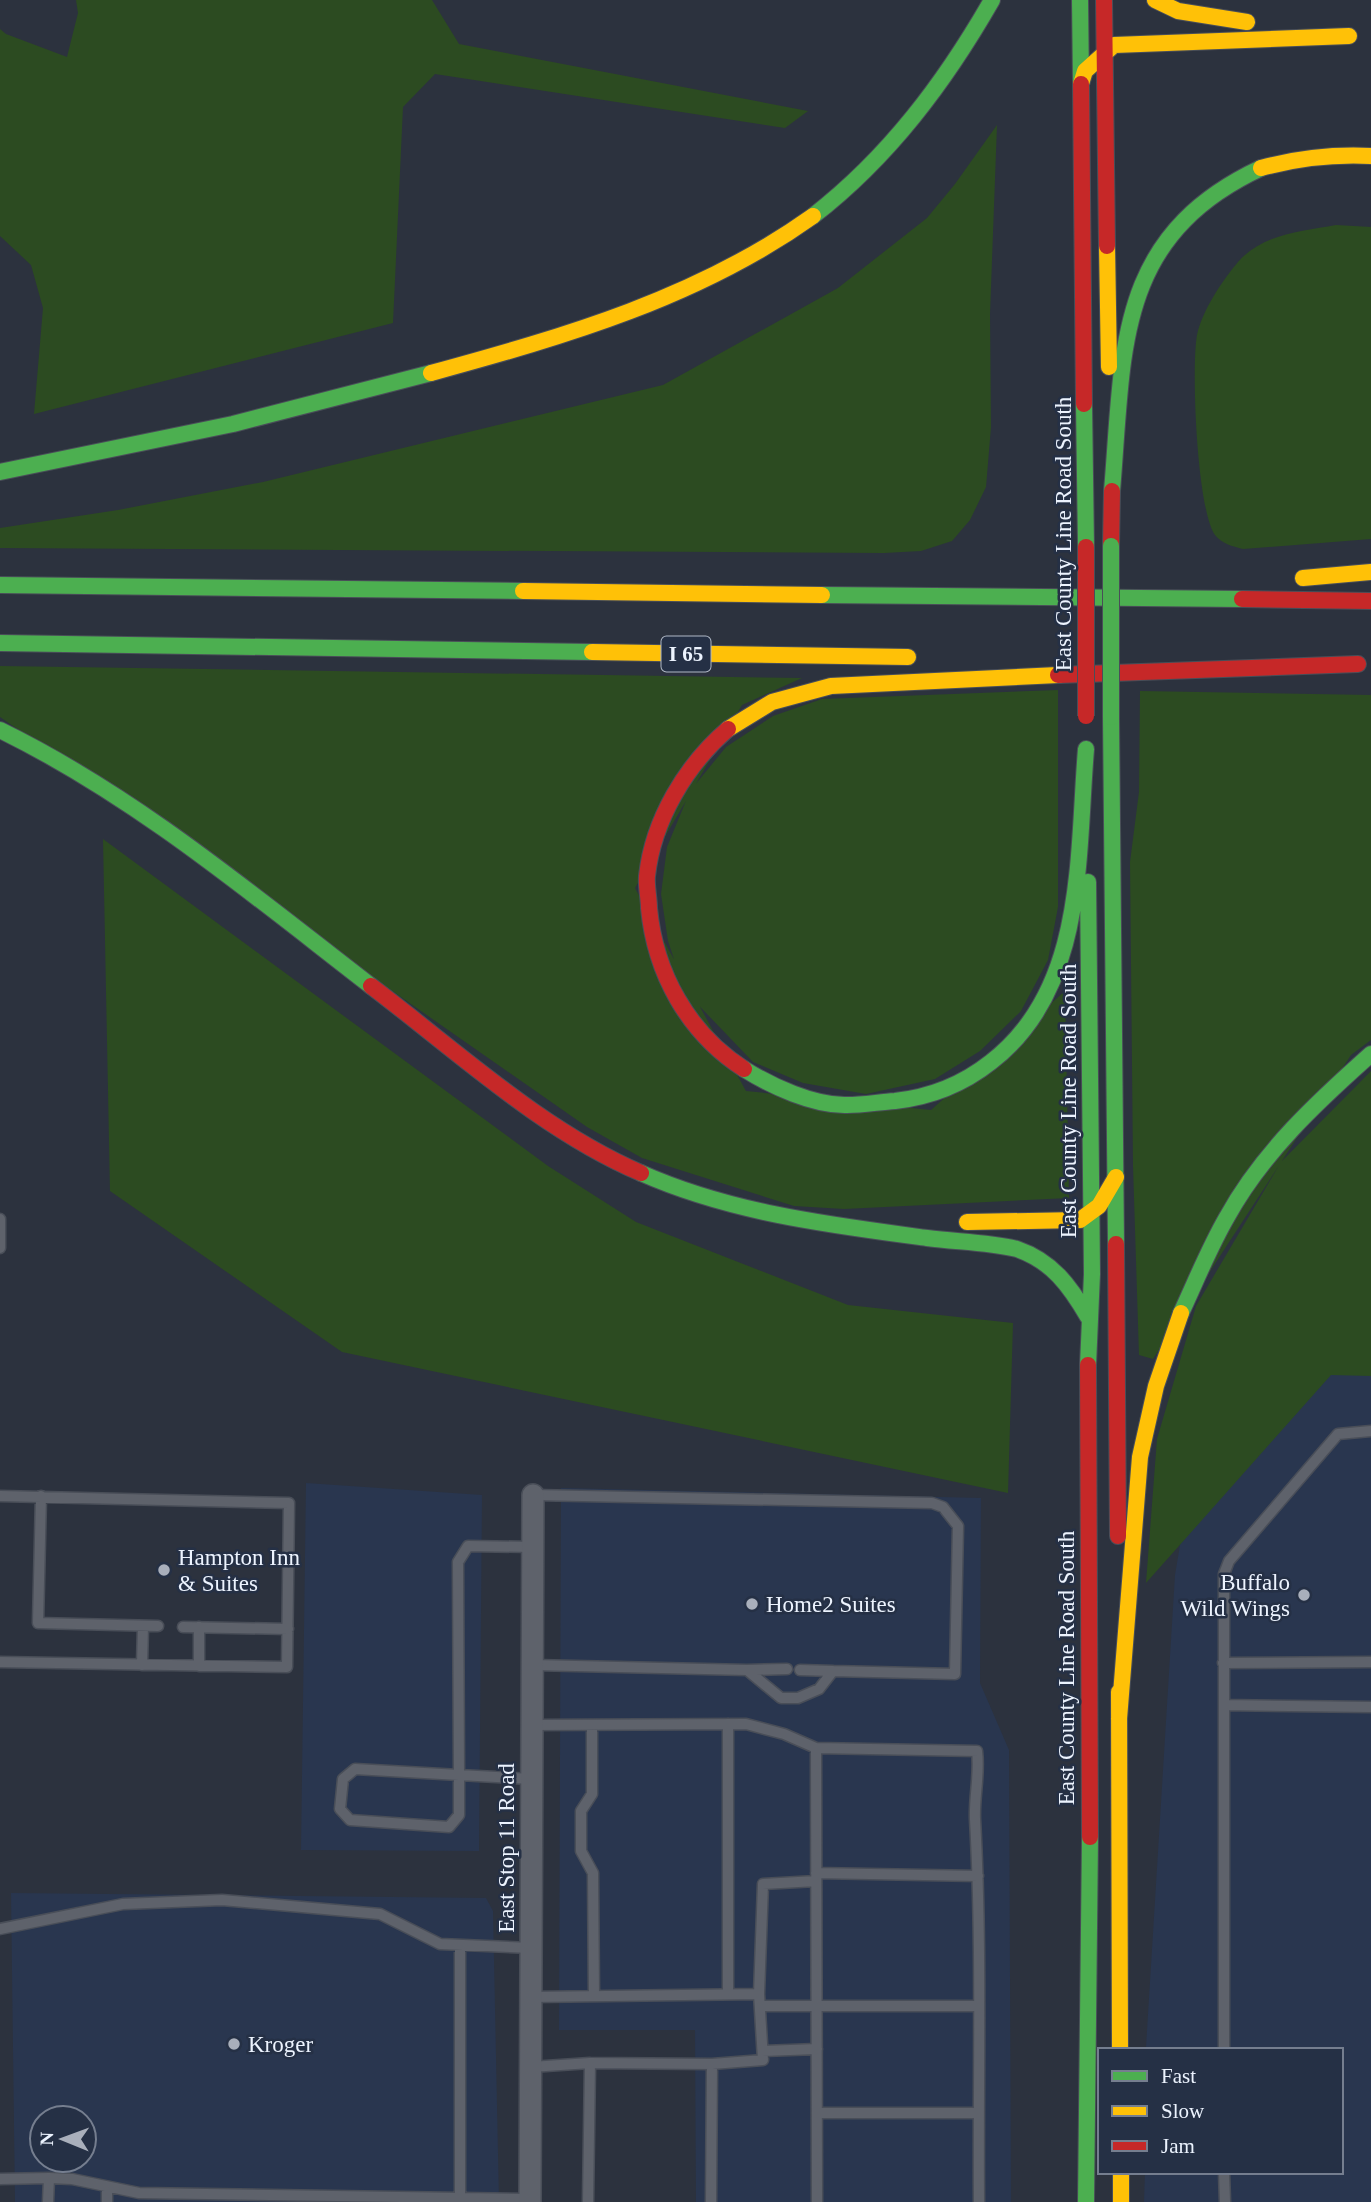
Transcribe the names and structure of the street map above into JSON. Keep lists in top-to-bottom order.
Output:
{
  "streets": {
    "main road": ["East County Line Road South", "I 65"],
    "street": ["East Stop 11 Road"]
  },
  "places": [
    "Hampton Inn & Suites",
    "Buffalo Wild Wings",
    "Home2 Suites",
    "Kroger"
  ],
  "legend": ["Fast", "Slow", "Jam"],
  "north": "left"
}
